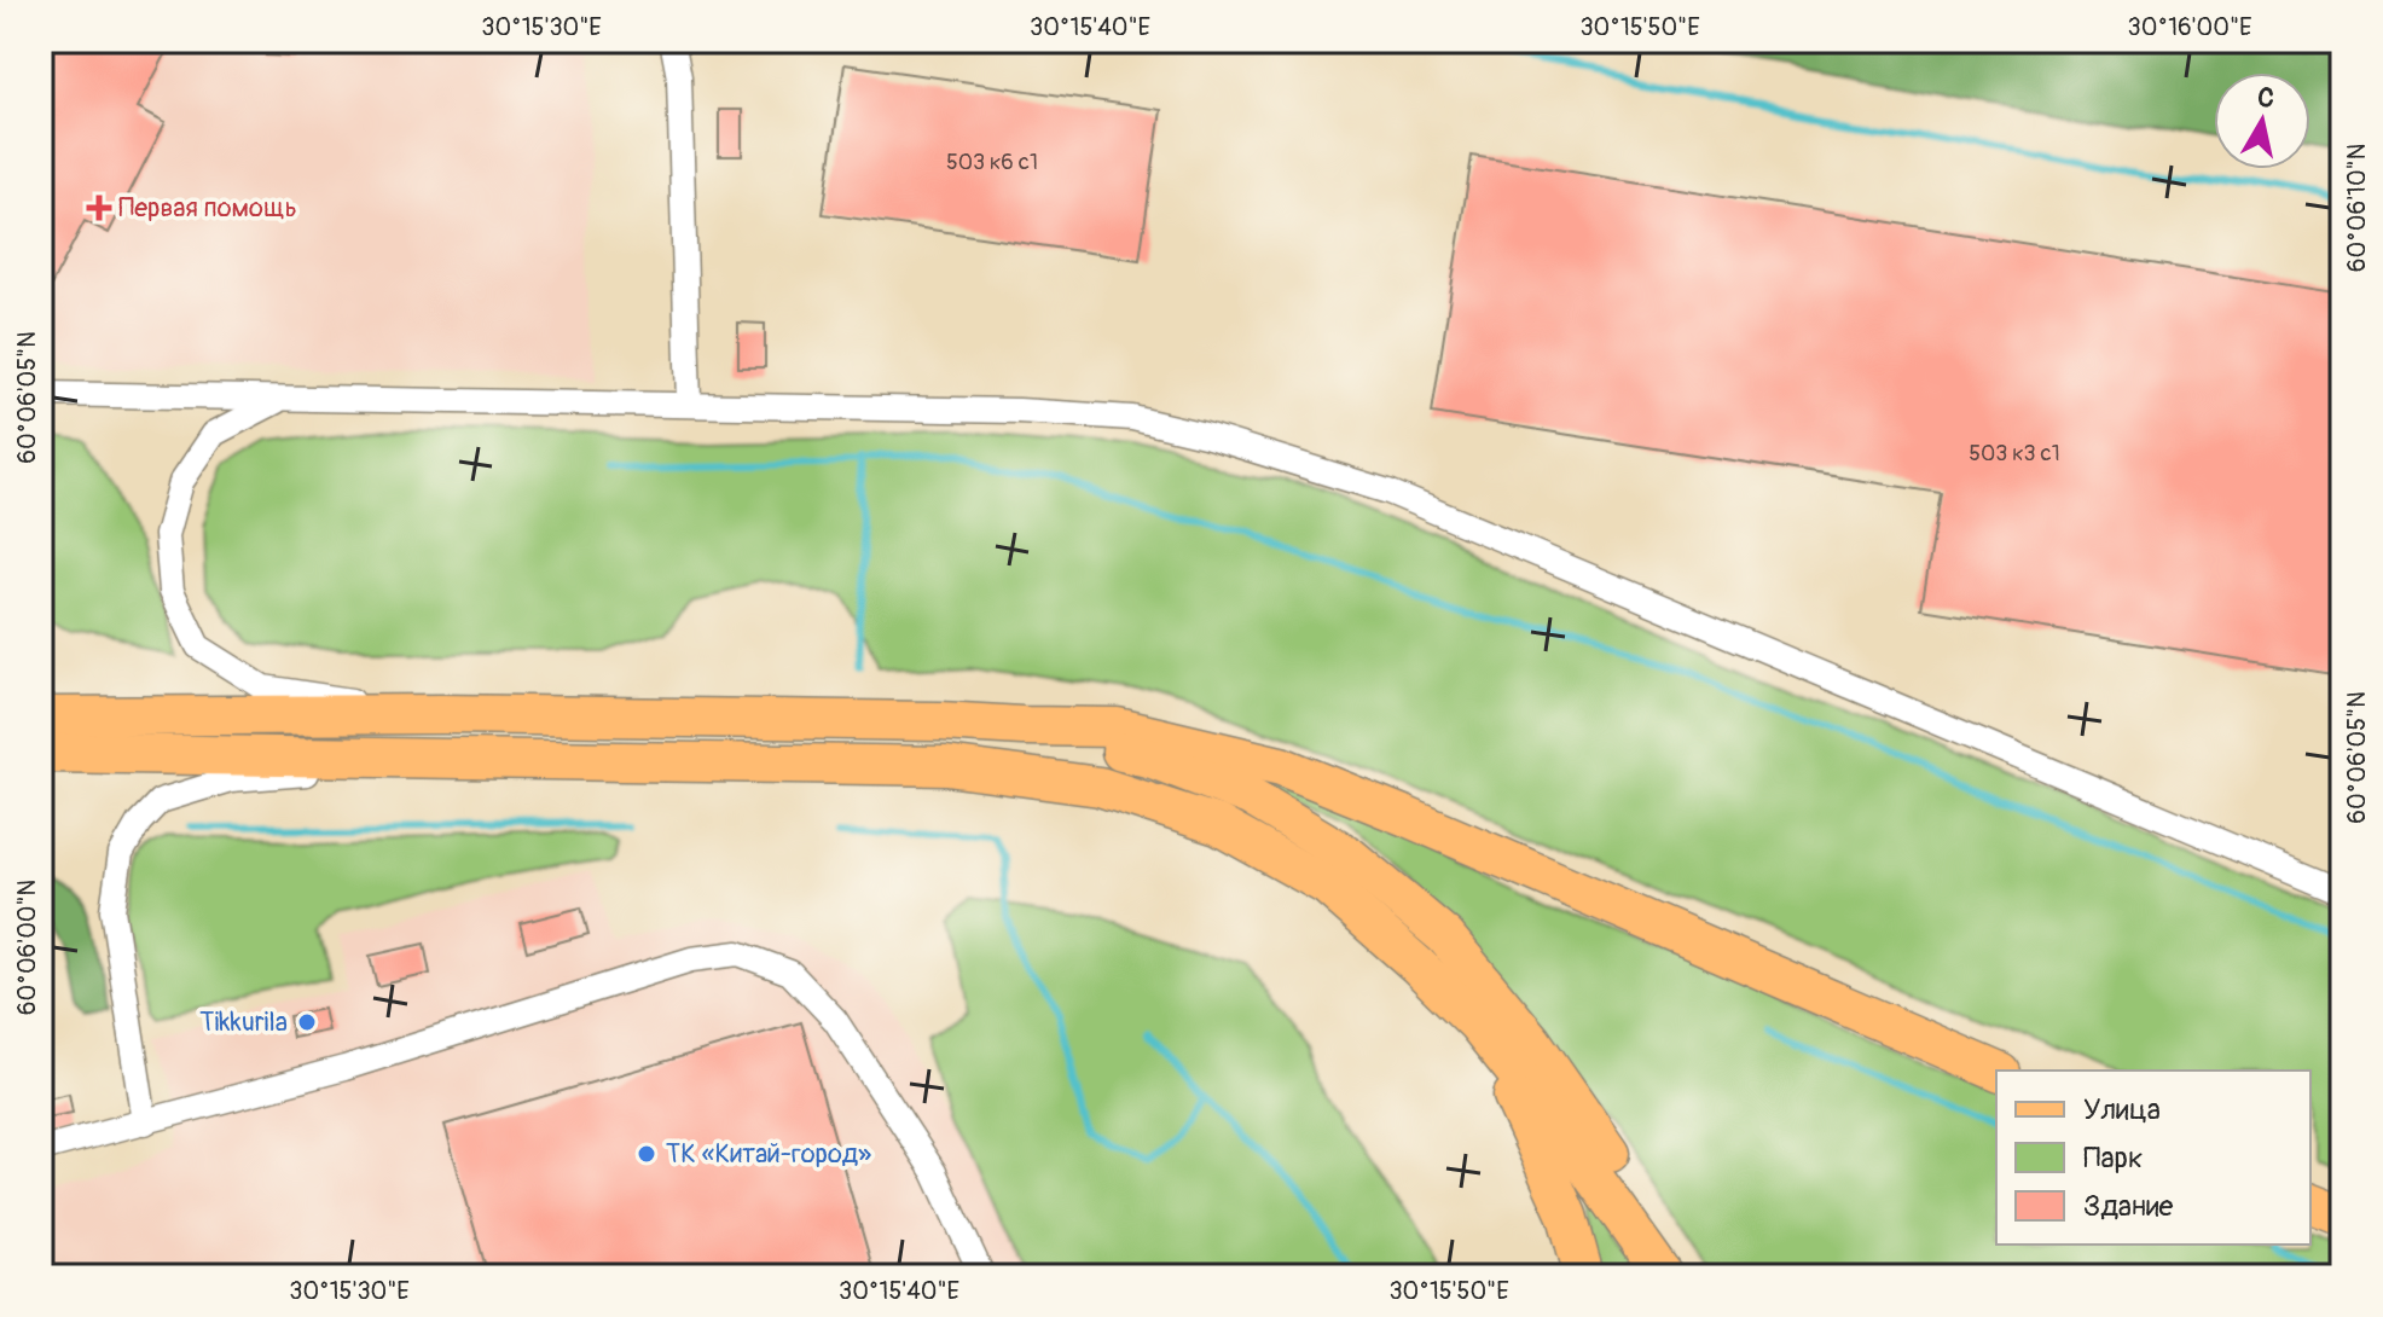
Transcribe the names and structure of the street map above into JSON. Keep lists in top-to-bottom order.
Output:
{
  "places": {
    "health": ["Первая помощь"],
    "other": ["Tikkurila", "ТК «Китай-город»"]
  },
  "house_numbers": ["503 к6 с1", "503 к3 с1"],
  "legend": ["Улица", "Парк", "Здание"],
  "north": "top",
  "coordinates": [
    "30°15'30\"E",
    "30°15'40\"E",
    "30°15'50\"E",
    "30°16'00\"E",
    "60°06'10\"N",
    "60°06'05\"N",
    "60°06'00\"N"
  ]
}
